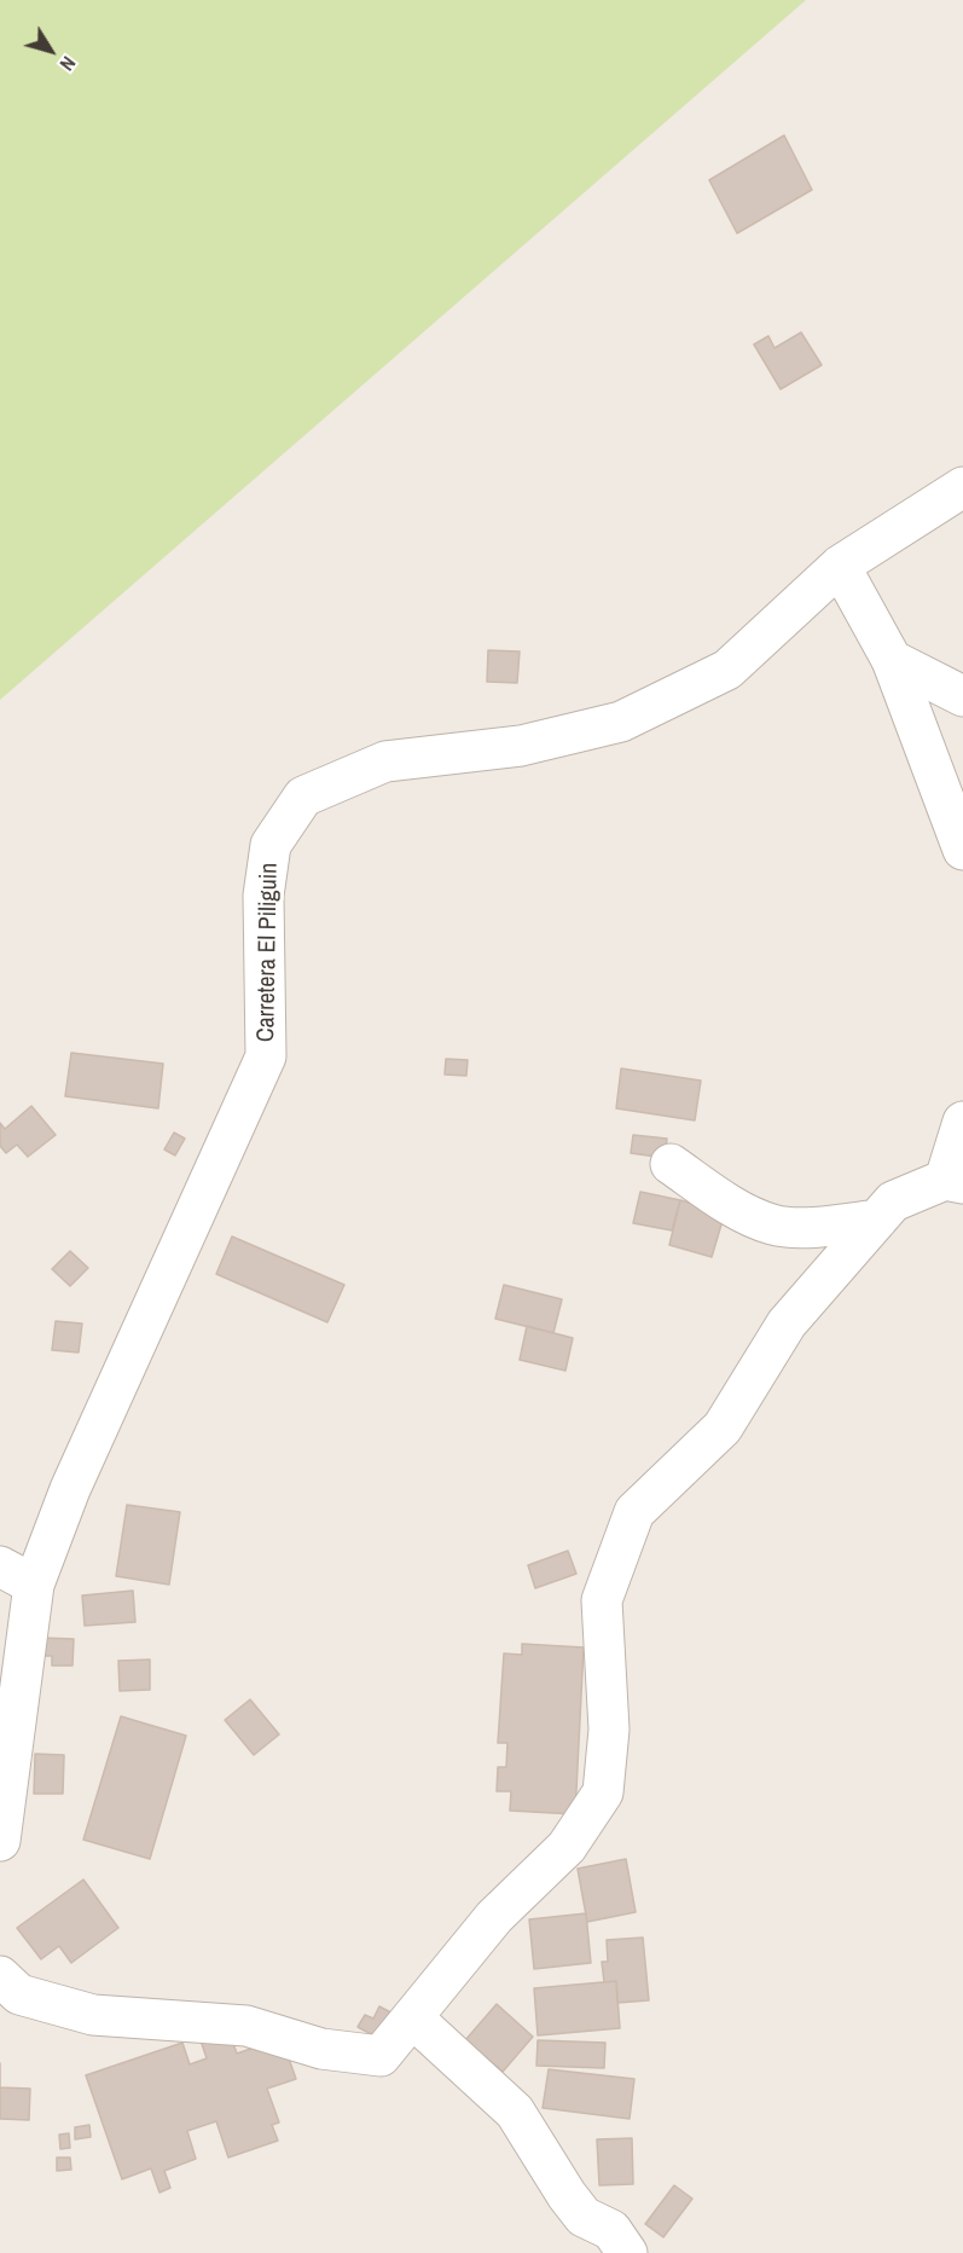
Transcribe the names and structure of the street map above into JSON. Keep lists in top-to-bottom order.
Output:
{
  "streets": {
    "street": ["Carretera El Piliguin"]
  },
  "north": "bottom right"
}
